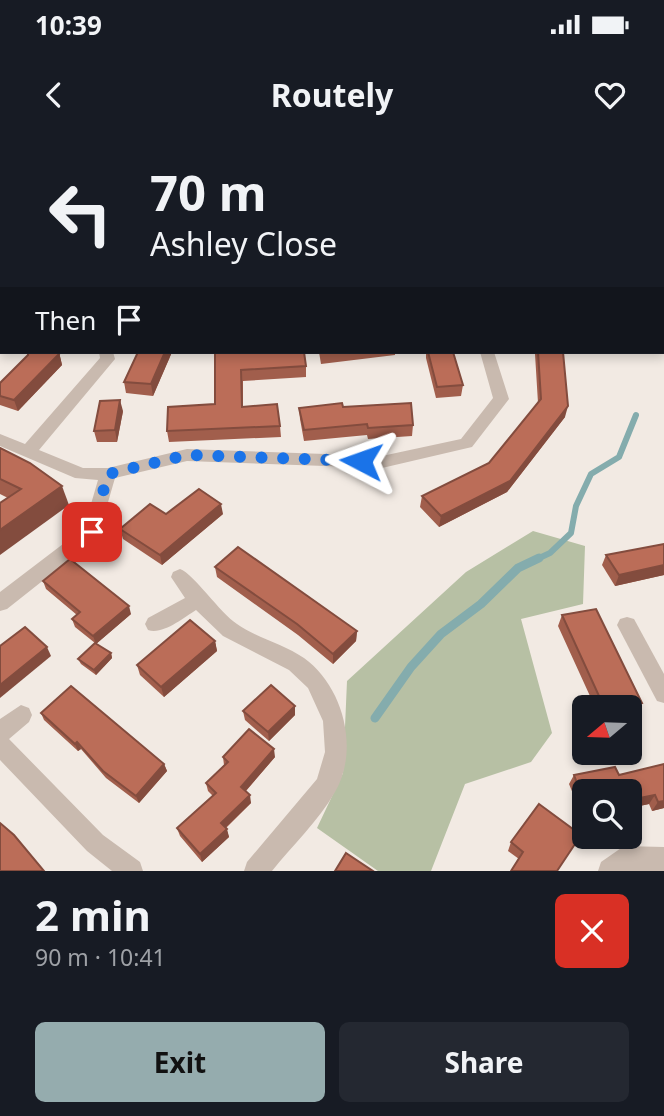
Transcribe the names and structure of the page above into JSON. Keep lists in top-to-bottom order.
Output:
{
  "north": "left",
  "page": {
    "status": "10:39",
    "header": "Routely",
    "turn": ["70 m", "Ashley Close"],
    "then": "Then",
    "heading": ["2 min", "90 m · 10:41"],
    "buttons": ["Exit", "Share"]
  }
}
